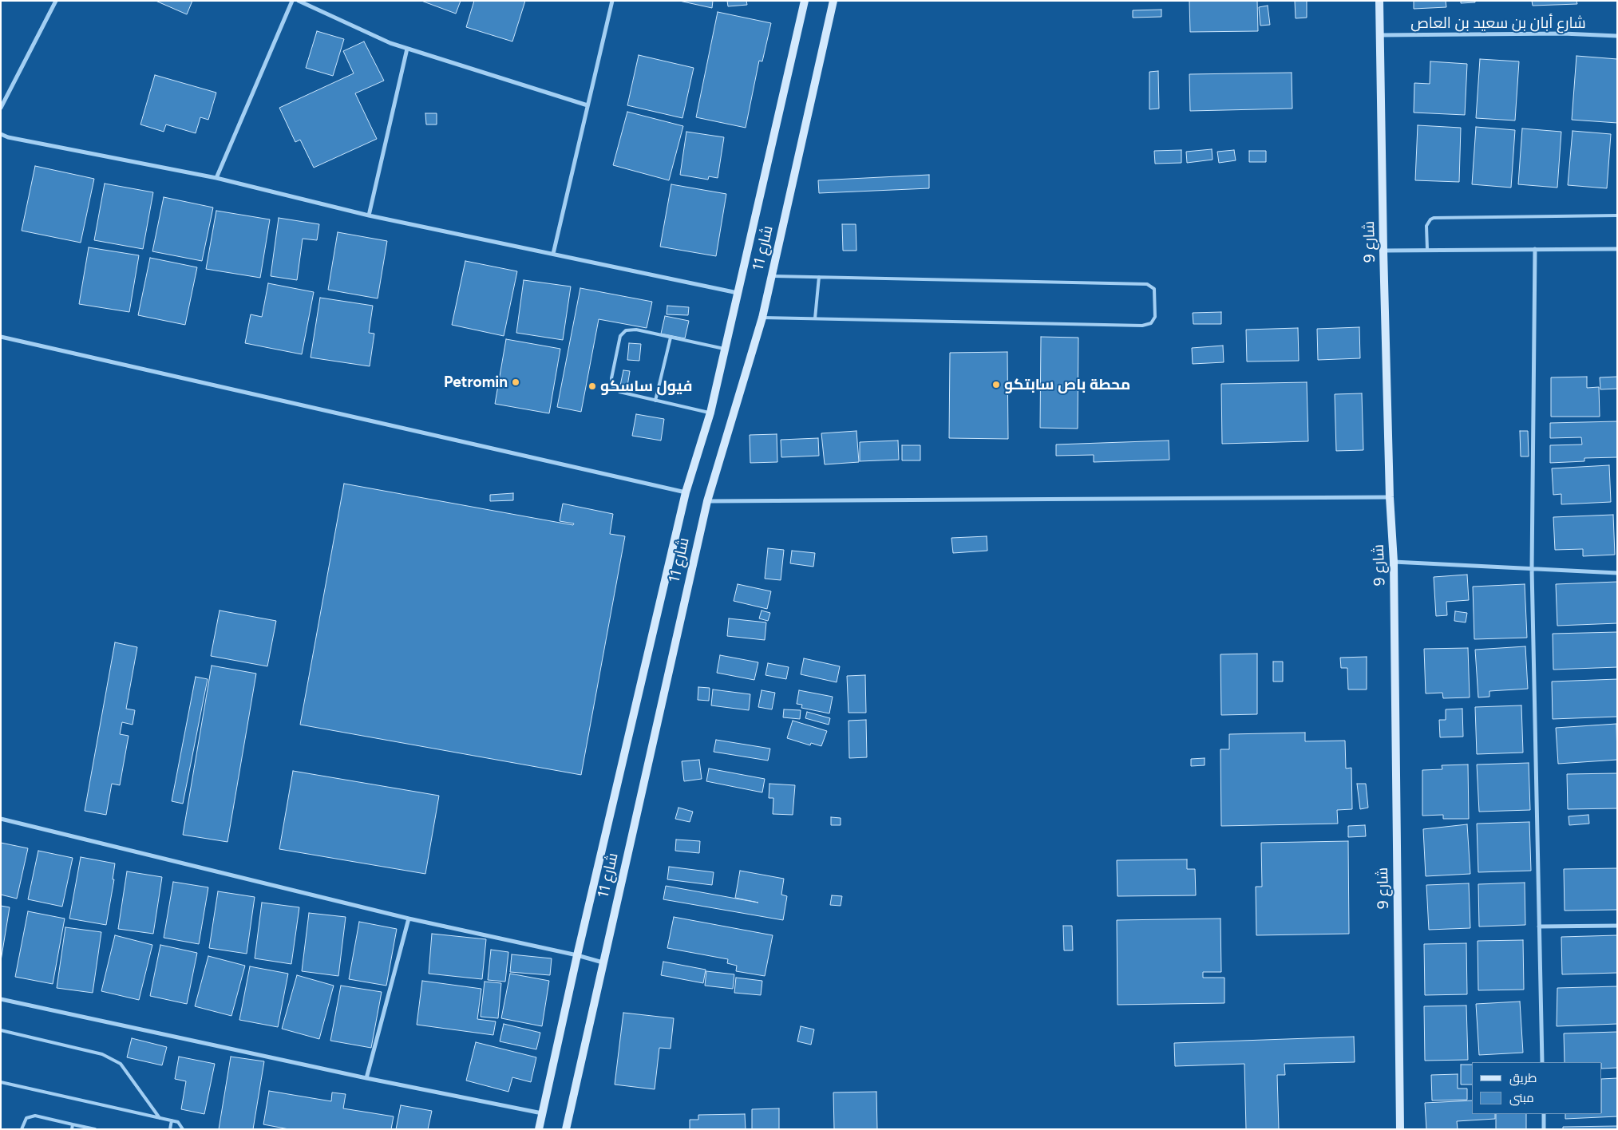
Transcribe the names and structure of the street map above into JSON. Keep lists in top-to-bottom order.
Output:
{
  "streets": {
    "street": ["شارع أبان بن سعيد بن العاص", "شارع 9", "شارع 11"]
  },
  "crossings": [
    ["شارع أبان بن سعيد بن العاص", "شارع 9"]
  ],
  "places": ["Petromin", "محطة باص سابتكو", "فيول ساسكو"],
  "legend": ["طريق", "مبنى"]
}
